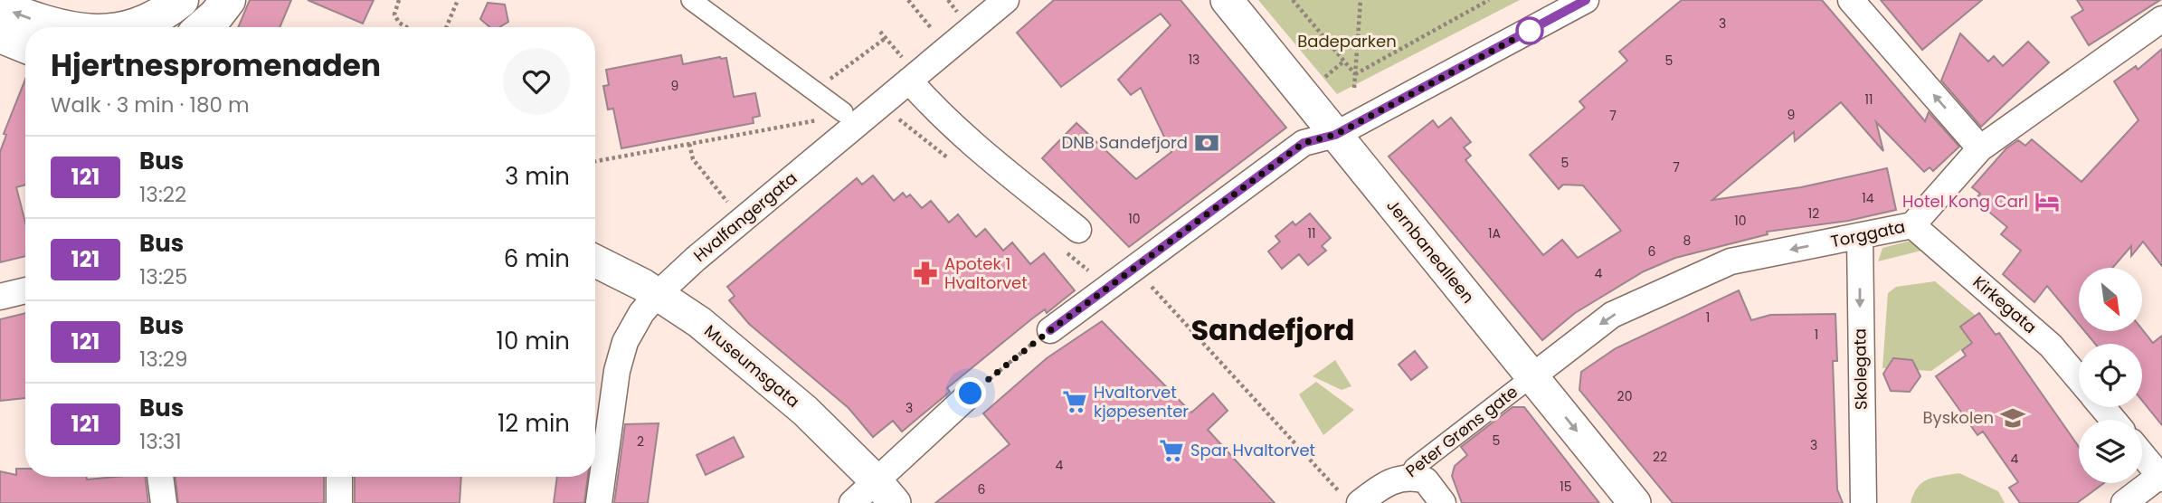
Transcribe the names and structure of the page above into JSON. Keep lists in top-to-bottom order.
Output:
{
  "streets": {
    "street": [
      "Hvalfangergata",
      "Torggata",
      "Jernbanealleen",
      "Kirkegata",
      "Museumsgata",
      "Skolegata",
      "Peter Grøns gate"
    ]
  },
  "crossings": [
    ["Hvalfangergata", "Museumsgata"],
    ["Torggata", "Jernbanealleen"],
    ["Torggata", "Kirkegata"],
    ["Torggata", "Skolegata"],
    ["Torggata", "Peter Grøns gate"],
    ["Jernbanealleen", "Peter Grøns gate"]
  ],
  "one_way": ["Torggata", "Skolegata"],
  "districts": ["Sandefjord"],
  "parks": ["Badeparken"],
  "places": {
    "bank": ["DNB Sandefjord"],
    "hotel": ["Hotel Kong Carl"],
    "pharmacy": ["Apotek 1 Hvaltorvet"],
    "supermarket": ["Hvaltorvet kjøpesenter", "Spar Hvaltorvet"],
    "school or university": ["Byskolen"]
  },
  "lines": ["bus line 121"],
  "house_numbers": [
    "3",
    "13",
    "5",
    "9",
    "11",
    "9",
    "7",
    "5",
    "7",
    "14",
    "12",
    "10",
    "10",
    "11",
    "1A",
    "8",
    "6",
    "4",
    "1",
    "1",
    "20",
    "3",
    "5",
    "2",
    "3",
    "22",
    "4",
    "4",
    "15",
    "6"
  ],
  "north": "bottom right",
  "page": {
    "heading": ["Hjertnespromenaden", "Walk · 3 min · 180 m"],
    "list": [
      {
        "mark": "121",
        "name": "Bus",
        "note": "13:22",
        "value": "3 min"
      },
      {
        "mark": "121",
        "name": "Bus",
        "note": "13:25",
        "value": "6 min"
      },
      {
        "mark": "121",
        "name": "Bus",
        "note": "13:29",
        "value": "10 min"
      },
      {
        "mark": "121",
        "name": "Bus",
        "note": "13:31",
        "value": "12 min"
      }
    ]
  }
}
